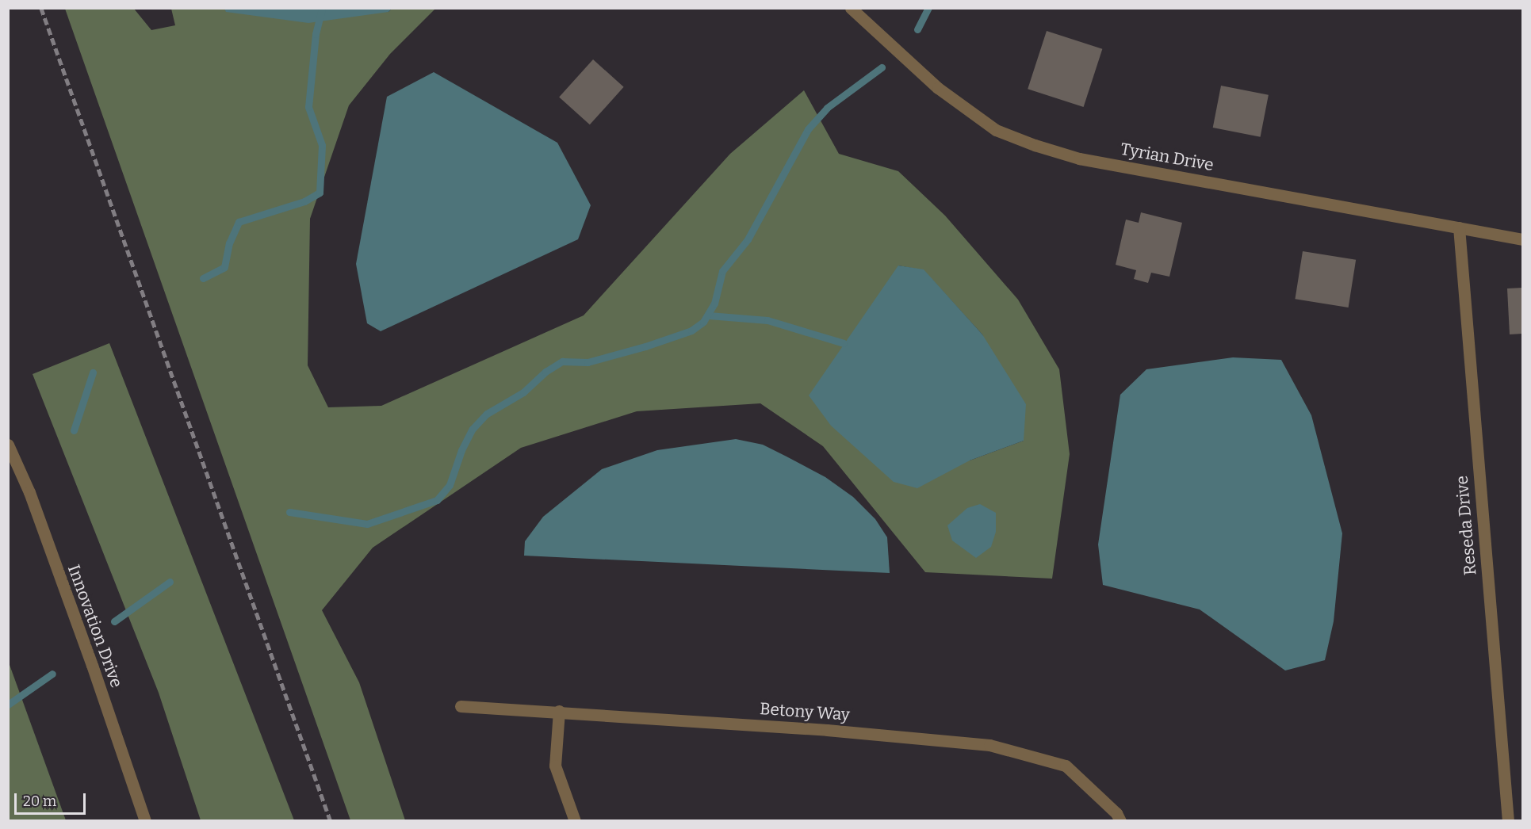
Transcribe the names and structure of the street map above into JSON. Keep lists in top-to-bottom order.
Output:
{
  "streets": {
    "street": [
      "Tyrian Drive",
      "Reseda Drive",
      "Innovation Drive",
      "Betony Way"
    ]
  },
  "crossings": [
    ["Tyrian Drive", "Reseda Drive"]
  ],
  "scale_bar": "20 m"
}
